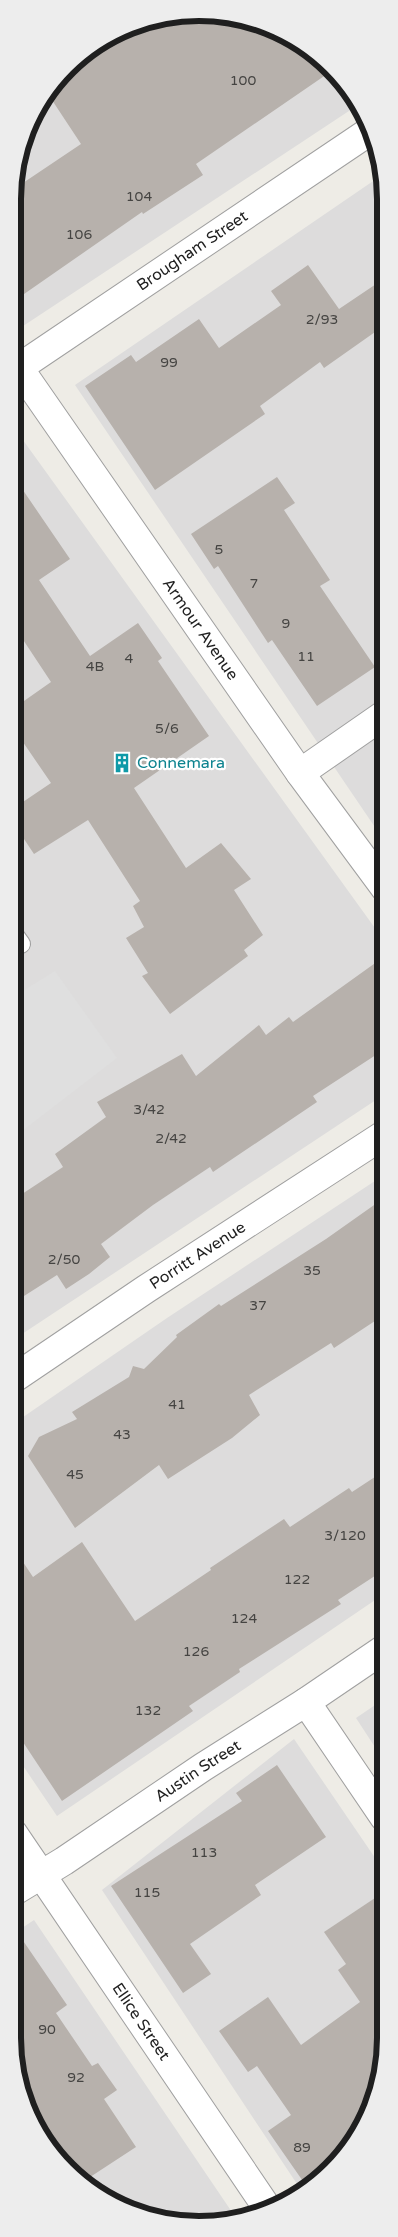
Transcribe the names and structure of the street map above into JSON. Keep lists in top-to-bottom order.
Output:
{
  "streets": {
    "street": [
      "Brougham Street",
      "Armour Avenue",
      "Porritt Avenue",
      "Austin Street",
      "Ellice Street"
    ]
  },
  "crossings": [
    ["Austin Street", "Ellice Street"]
  ],
  "places": {
    "building": ["Connemara"]
  },
  "house_numbers": [
    "100",
    "104",
    "106",
    "2/93",
    "99",
    "5",
    "7",
    "9",
    "11",
    "4",
    "4B",
    "5/6",
    "3/42",
    "2/42",
    "2/50",
    "35",
    "37",
    "41",
    "43",
    "45",
    "3/120",
    "122",
    "124",
    "126",
    "132",
    "113",
    "115",
    "90",
    "92",
    "89"
  ]
}
